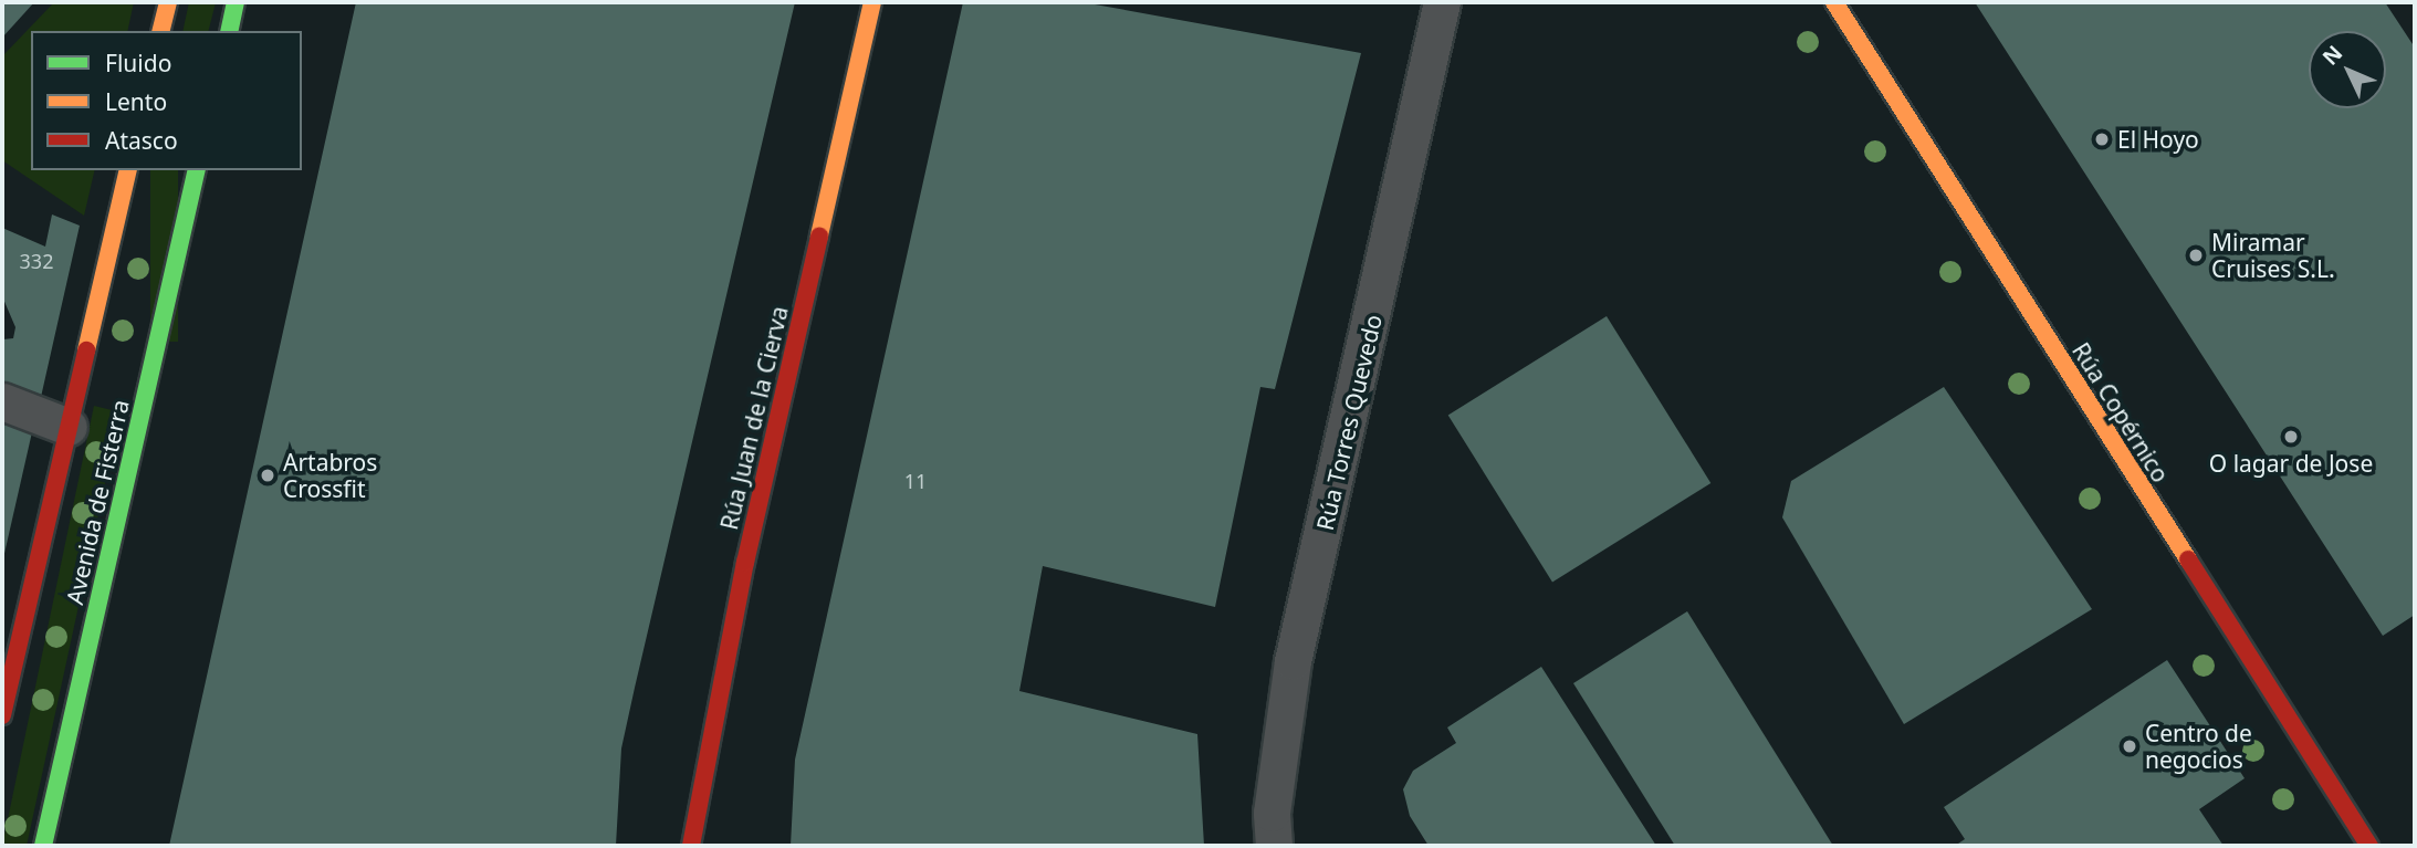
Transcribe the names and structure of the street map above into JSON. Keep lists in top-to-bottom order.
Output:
{
  "streets": {
    "street": [
      "Rúa Copérnico",
      "Rúa Juan de la Cierva",
      "Rúa Torres Quevedo",
      "Avenida de Fisterra"
    ]
  },
  "places": [
    "El Hoyo",
    "Miramar Cruises S.L.",
    "O lagar de Jose",
    "Artabros Crossfit",
    "Centro de negocios"
  ],
  "house_numbers": ["332", "11"],
  "legend": ["Fluido", "Lento", "Atasco"],
  "north": "top left"
}
